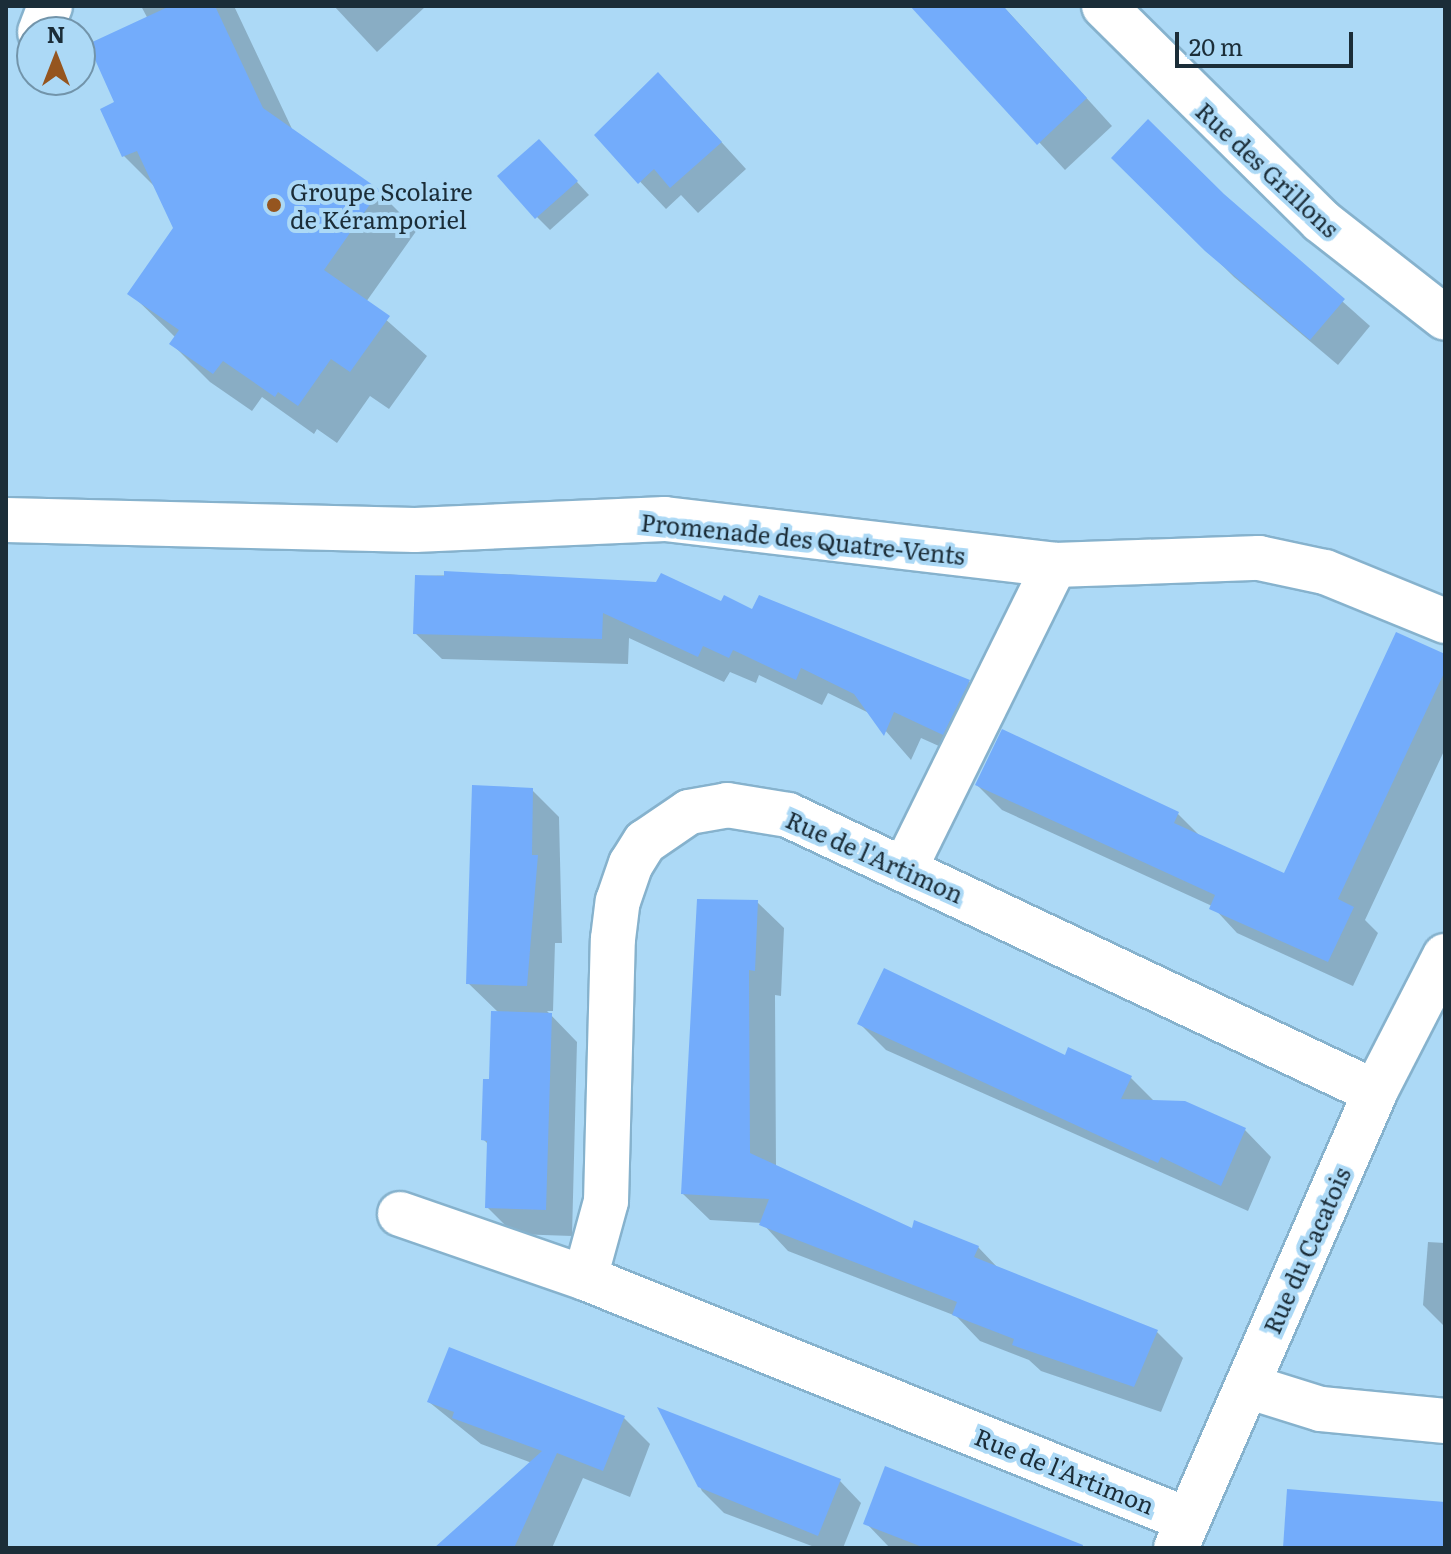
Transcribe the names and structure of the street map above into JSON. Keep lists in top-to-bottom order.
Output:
{
  "streets": {
    "street": [
      "Rue des Grillons",
      "Promenade des Quatre-Vents",
      "Rue de l'Artimon",
      "Rue du Cacatois"
    ]
  },
  "crossings": [
    ["Rue de l'Artimon", "Rue du Cacatois"]
  ],
  "places": ["Groupe Scolaire de Kéramporiel"],
  "scale_bar": "20 m",
  "north": "top"
}
